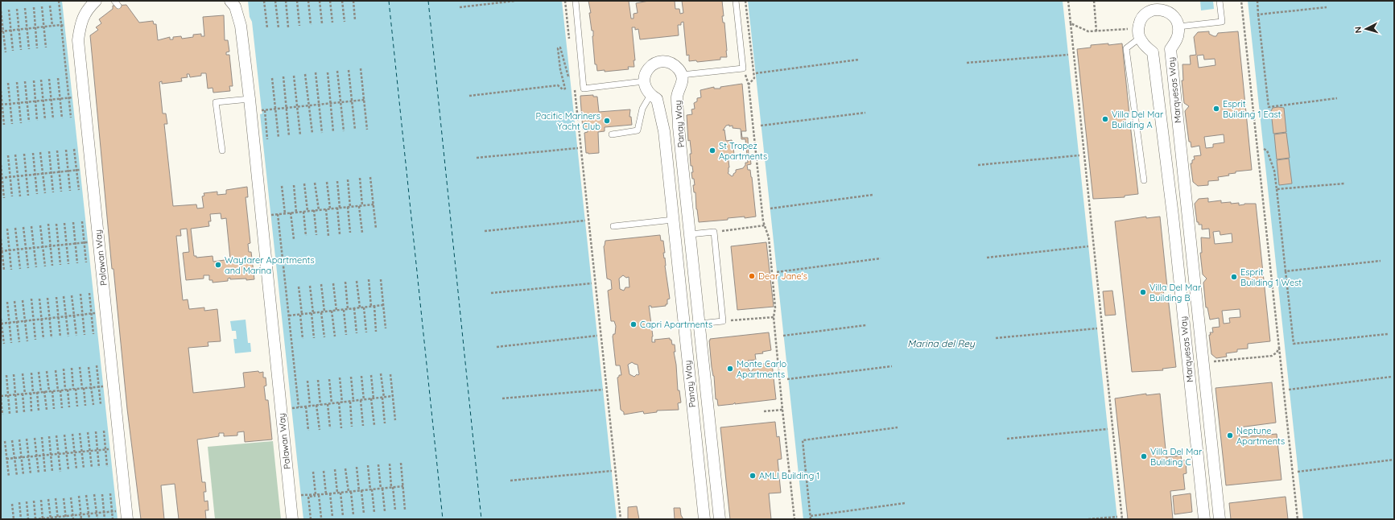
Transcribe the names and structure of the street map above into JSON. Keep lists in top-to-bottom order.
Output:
{
  "streets": {
    "street": ["Marquesas Way", "Panay Way", "Palawan Way"]
  },
  "water": ["Marina del Rey"],
  "places": [
    "Esprit Building 1 East",
    "Villa Del Mar Building A",
    "Pacific Mariners Yacht Club",
    "St Tropez Apartments",
    "Wayfarer Apartments and Marina",
    "Dear Jane's",
    "Esprit Building 1 West",
    "Villa Del Mar Building B",
    "Capri Apartments",
    "Monte Carlo Apartments",
    "Neptune Apartments",
    "Villa Del Mar Building C",
    "AMLI Building 1"
  ],
  "north": "left"
}
